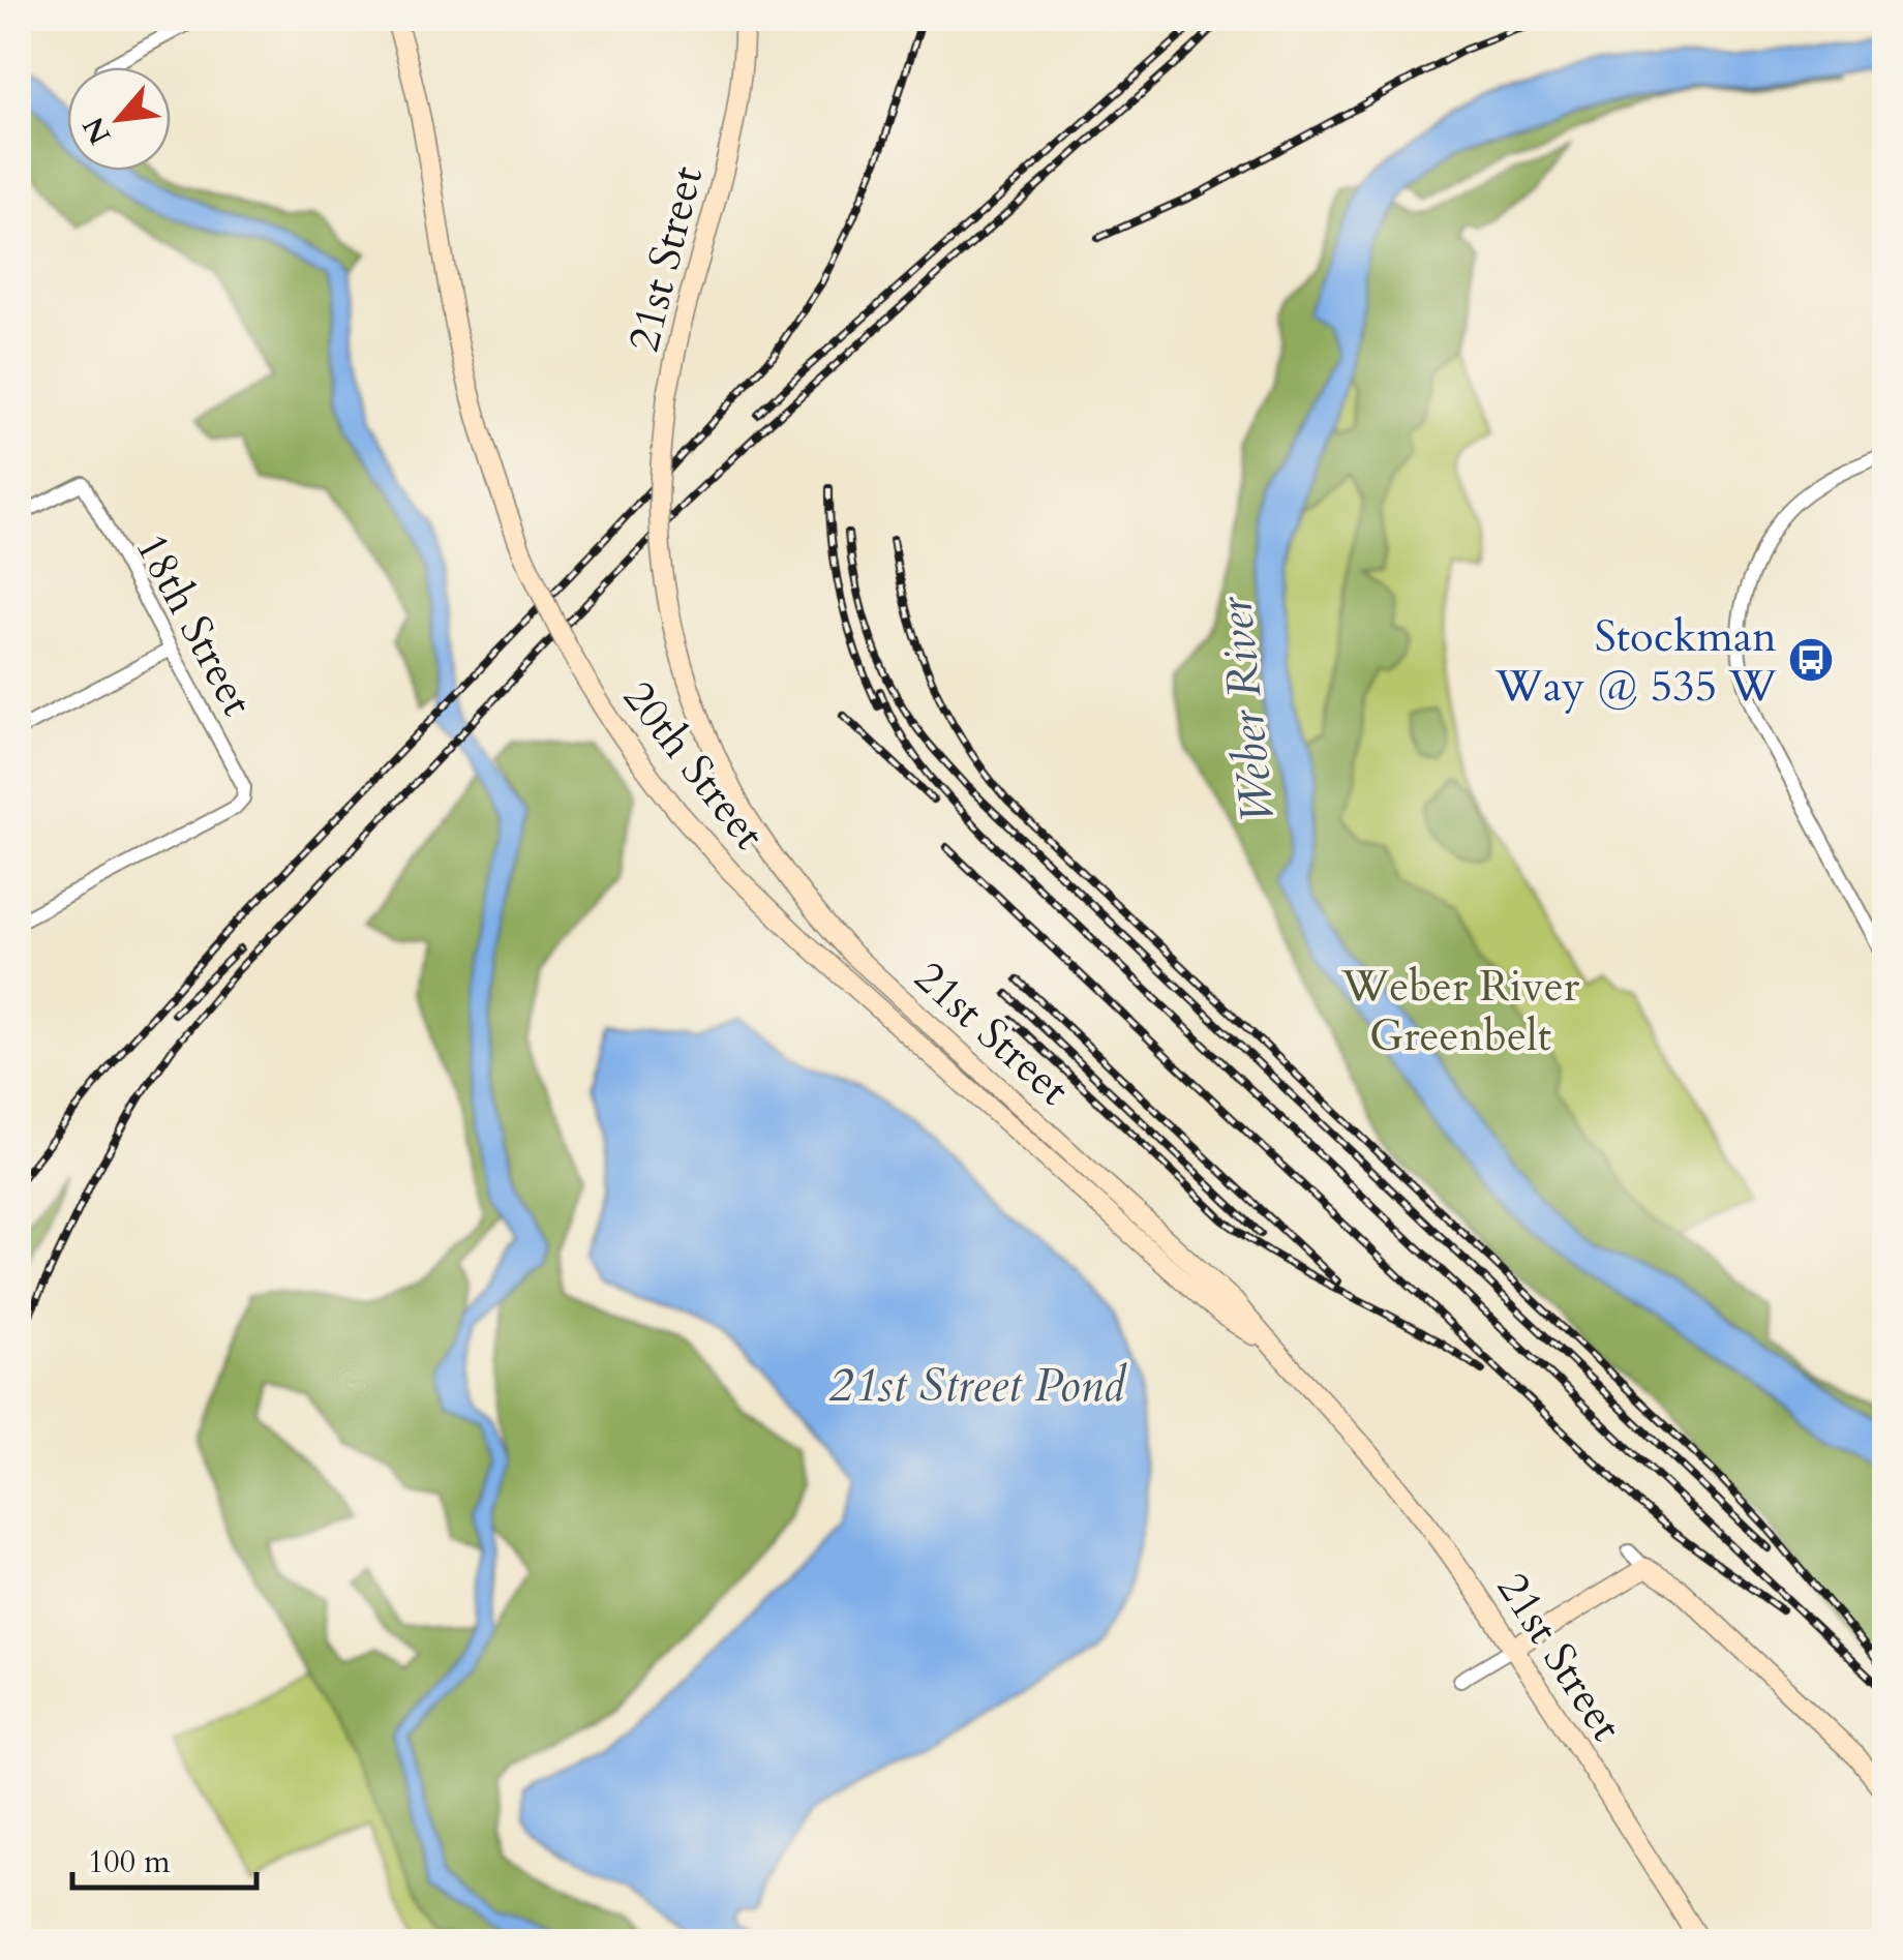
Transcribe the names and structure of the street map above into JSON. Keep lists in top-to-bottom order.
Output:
{
  "streets": {
    "main road": ["21st Street", "20th Street"],
    "street": ["18th Street"]
  },
  "crossings": [
    ["21st Street", "20th Street"]
  ],
  "water": ["Weber River", "21st Street Pond"],
  "parks": ["Weber River Greenbelt"],
  "places": {
    "bus stop": ["Stockman Way @ 535 W"]
  },
  "scale_bar": "100 m",
  "north": "bottom left"
}
